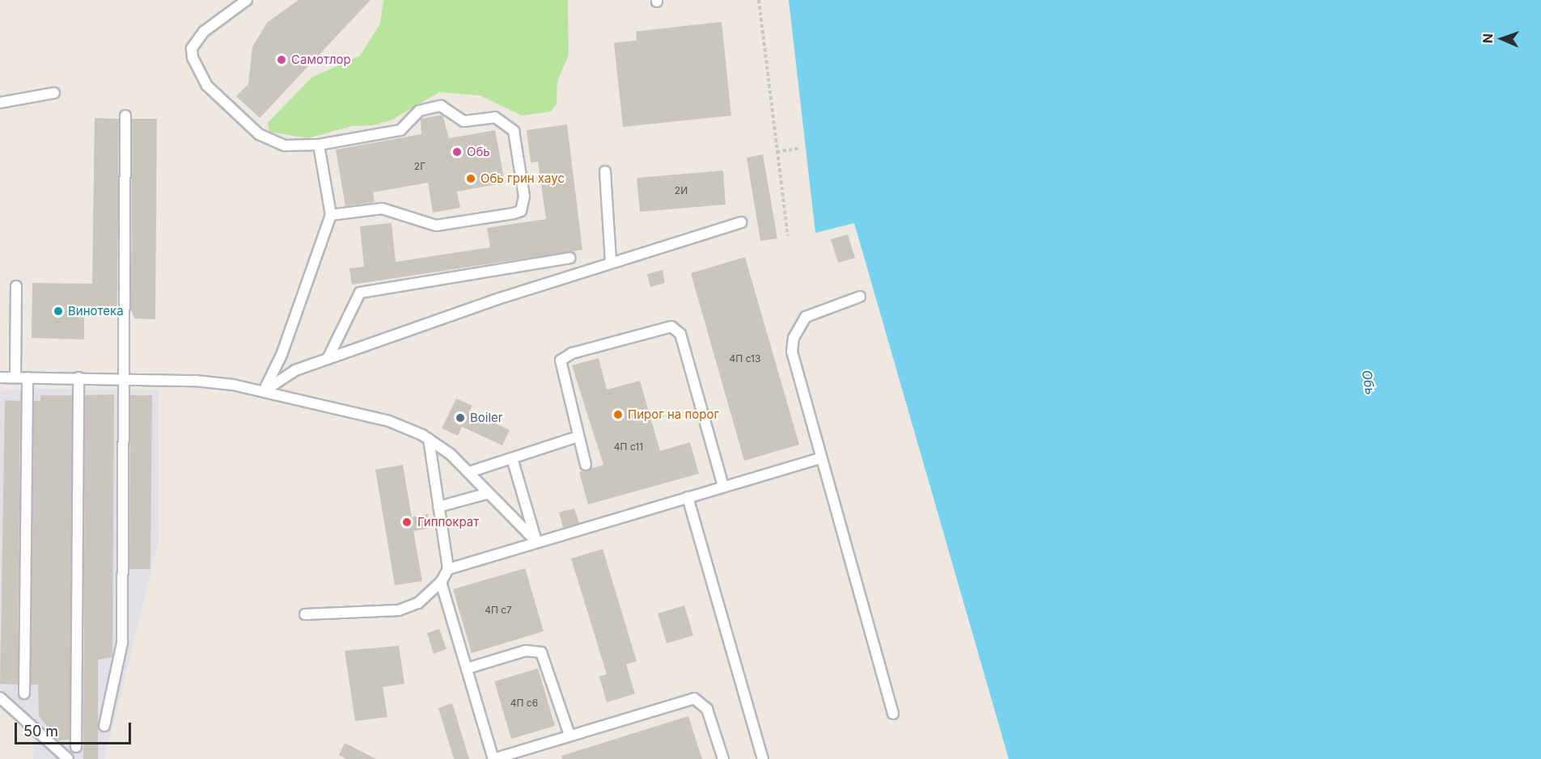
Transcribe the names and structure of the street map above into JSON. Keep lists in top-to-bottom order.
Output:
{
  "water": ["Обь"],
  "places": [
    "Самотлор",
    "Обь",
    "Обь грин хаус",
    "Винотека",
    "Пирог на порог",
    "Boiler",
    "Гиппократ"
  ],
  "house_numbers": [
    "2Г",
    "2И",
    "4П с13",
    "4П с11",
    "4П с7",
    "4П с6"
  ],
  "scale_bar": "50 m",
  "north": "left"
}
